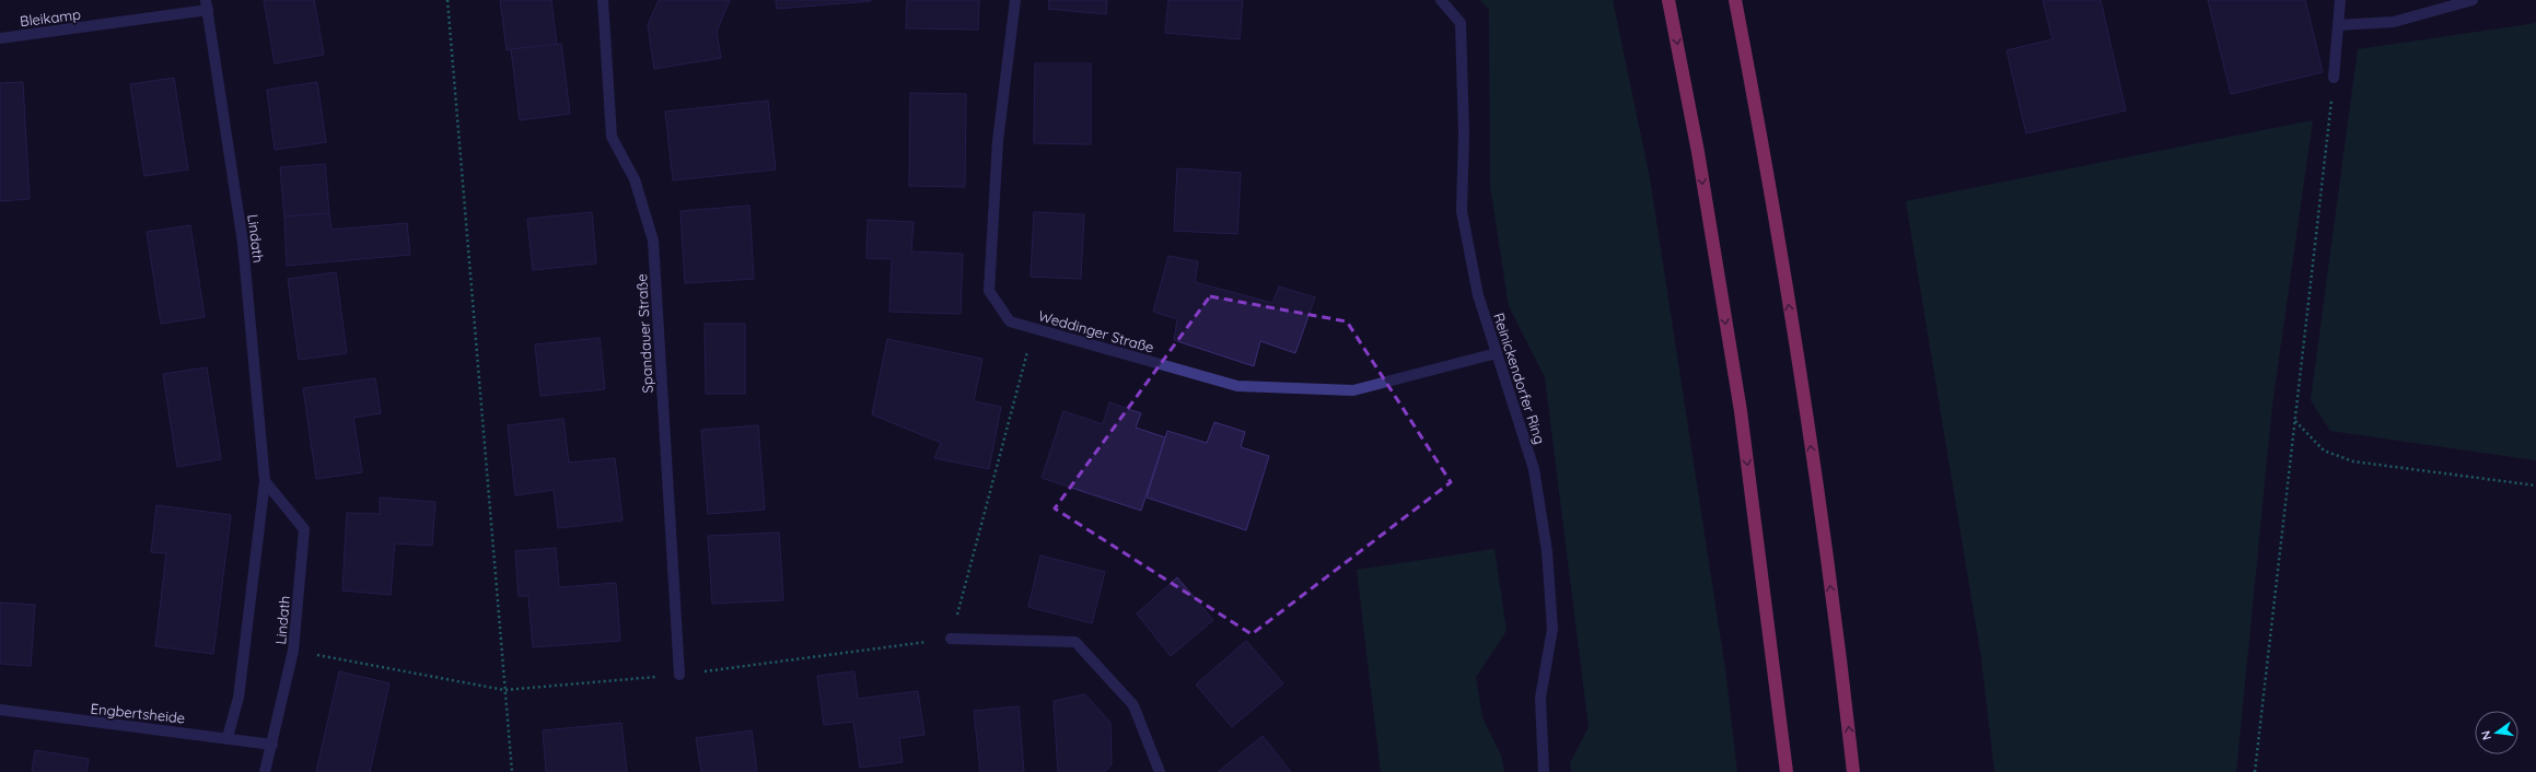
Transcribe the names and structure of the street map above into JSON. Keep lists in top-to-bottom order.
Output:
{
  "streets": {
    "street": [
      "Bleikamp",
      "Lindath",
      "Weddinger Straße",
      "Spandauer Straße",
      "Reinickendorfer Ring",
      "Engbertsheide"
    ]
  },
  "crossings": [
    ["Bleikamp", "Lindath"],
    ["Lindath", "Engbertsheide"],
    ["Weddinger Straße", "Reinickendorfer Ring"]
  ],
  "north": "left"
}
